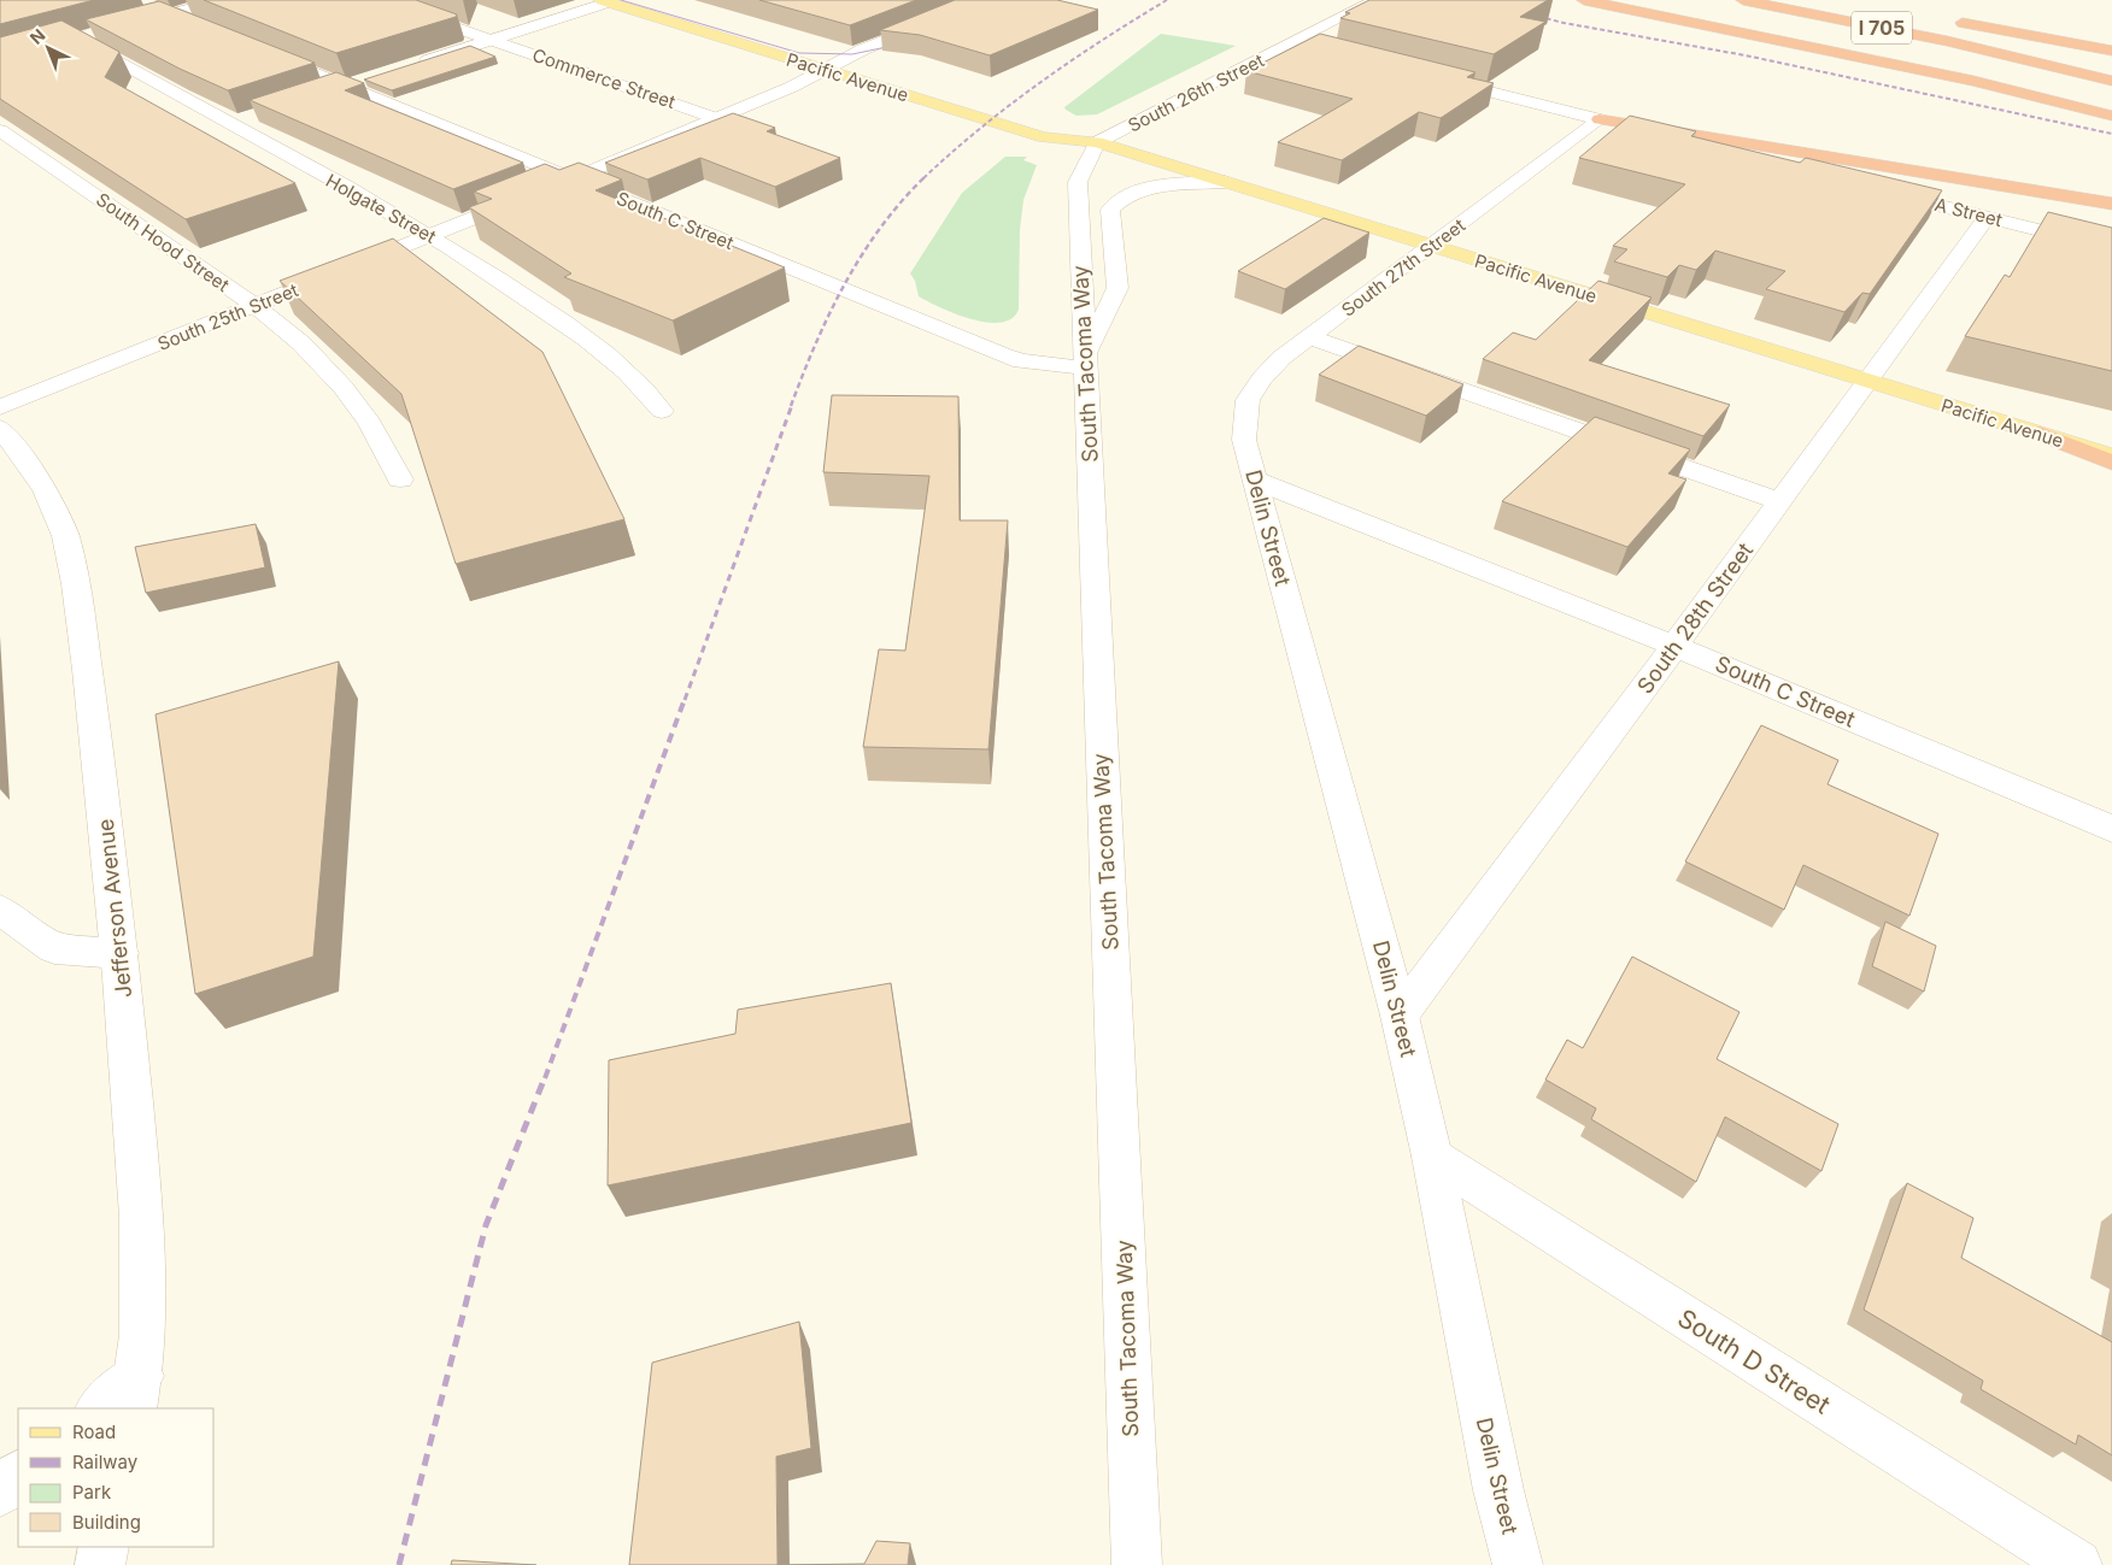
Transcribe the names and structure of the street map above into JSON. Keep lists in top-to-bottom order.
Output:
{
  "streets": {
    "highway": ["I 705"],
    "main road": ["Pacific Avenue"],
    "street": [
      "Commerce Street",
      "South 26th Street",
      "Holgate Street",
      "A Street",
      "South C Street",
      "South Hood Street",
      "South 27th Street",
      "South 25th Street",
      "South Tacoma Way",
      "Delin Street",
      "South 28th Street",
      "Jefferson Avenue",
      "South D Street"
    ]
  },
  "crossings": [
    ["Pacific Avenue", "South 26th Street"],
    ["Pacific Avenue", "South 27th Street"],
    ["Pacific Avenue", "South 25th Street"],
    ["Pacific Avenue", "South Tacoma Way"],
    ["Pacific Avenue", "South 28th Street"],
    ["Commerce Street", "South 25th Street"],
    ["South 26th Street", "South Tacoma Way"],
    ["Holgate Street", "South 25th Street"],
    ["A Street", "South 28th Street"],
    ["South C Street", "South 25th Street"],
    ["South C Street", "South Tacoma Way"],
    ["South C Street", "Delin Street"],
    ["South C Street", "South 28th Street"],
    ["South Hood Street", "South 25th Street"],
    ["South 27th Street", "Delin Street"],
    ["Delin Street", "South 28th Street"],
    ["Delin Street", "South D Street"]
  ],
  "legend": [
    "Road",
    "Railway",
    "Park",
    "Building"
  ],
  "north": "top left"
}
